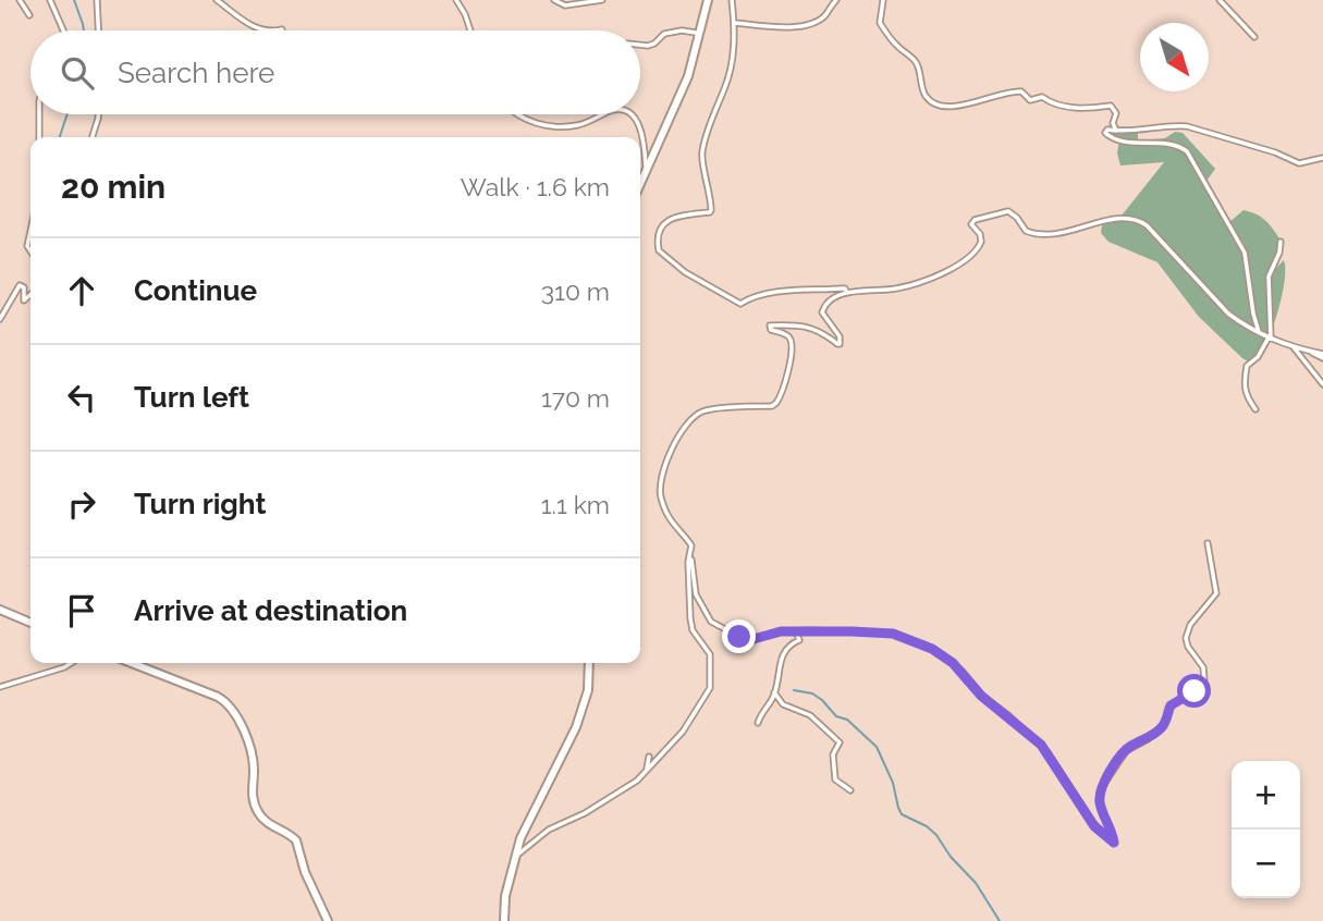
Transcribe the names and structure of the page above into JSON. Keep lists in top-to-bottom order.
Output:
{
  "north": "bottom right",
  "page": {
    "search": "Search here",
    "heading": ["20 min", "Walk · 1.6 km"],
    "list": [
      ["Continue", "310 m"],
      ["Turn left", "170 m"],
      ["Turn right", "1.1 km"],
      "Arrive at destination"
    ],
    "map_buttons": ["+", "−"]
  }
}
